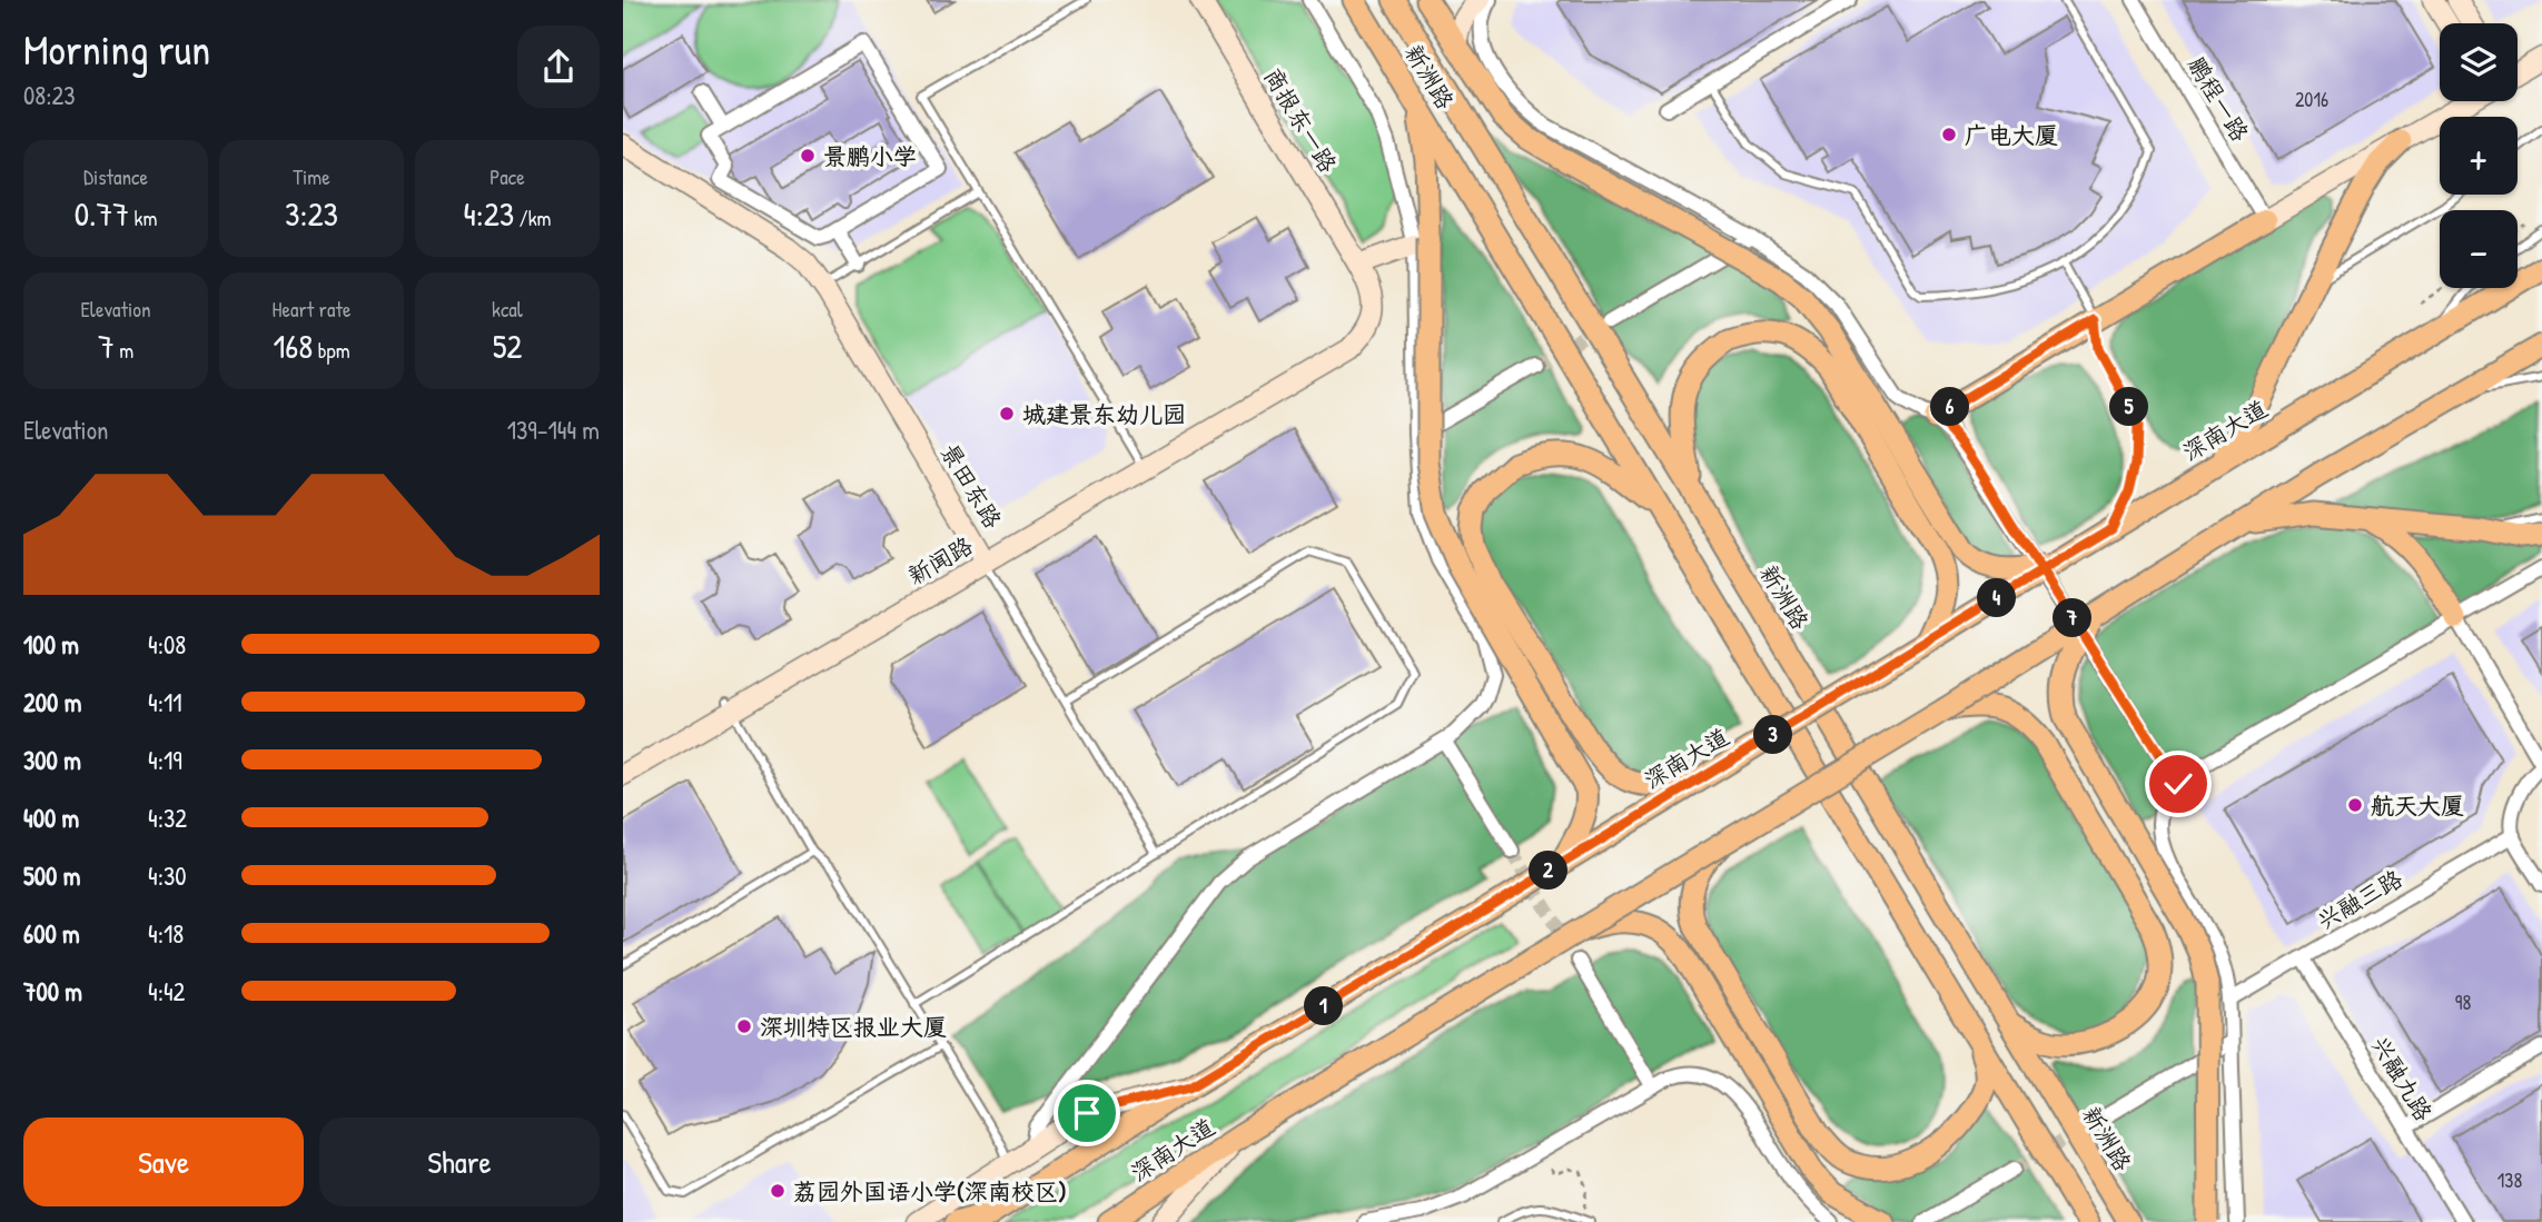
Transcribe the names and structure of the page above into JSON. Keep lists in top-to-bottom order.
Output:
{
  "streets": {
    "main road": ["新洲路", "深南大道"],
    "street": [
      "鹏程一路",
      "商报东一路",
      "景田东路",
      "新闻路",
      "兴融三路",
      "兴融九路"
    ]
  },
  "crossings": [
    ["商报东一路", "新闻路"],
    ["景田东路", "新闻路"],
    ["兴融三路", "兴融九路"]
  ],
  "places": [
    "广电大厦",
    "景鹏小学",
    "城建景东幼儿园",
    "航天大厦",
    "深圳特区报业大厦",
    "荔园外国语小学(深南校区)"
  ],
  "house_numbers": ["2016", "98", "138"],
  "page": {
    "heading": ["Morning run", "08:23"],
    "map_buttons": ["+", "−"],
    "stats": [
      ["Distance", "0.77 km"],
      ["Time", "3:23"],
      ["Pace", "4:23 /km"],
      ["Elevation", "7 m"],
      ["Heart rate", "168 bpm"],
      ["kcal", "52"]
    ],
    "pins": [
      "5",
      "6",
      "4",
      "7",
      "3",
      "2",
      "1"
    ],
    "chart": ["Elevation", "139–144 m"],
    "list": [
      {
        "name": "100 m",
        "note": "4:08"
      },
      {
        "name": "200 m",
        "note": "4:11"
      },
      {
        "name": "300 m",
        "note": "4:19"
      },
      {
        "name": "400 m",
        "note": "4:32"
      },
      {
        "name": "500 m",
        "note": "4:30"
      },
      {
        "name": "600 m",
        "note": "4:18"
      },
      {
        "name": "700 m",
        "note": "4:42"
      }
    ],
    "buttons": ["Save", "Share"]
  }
}
